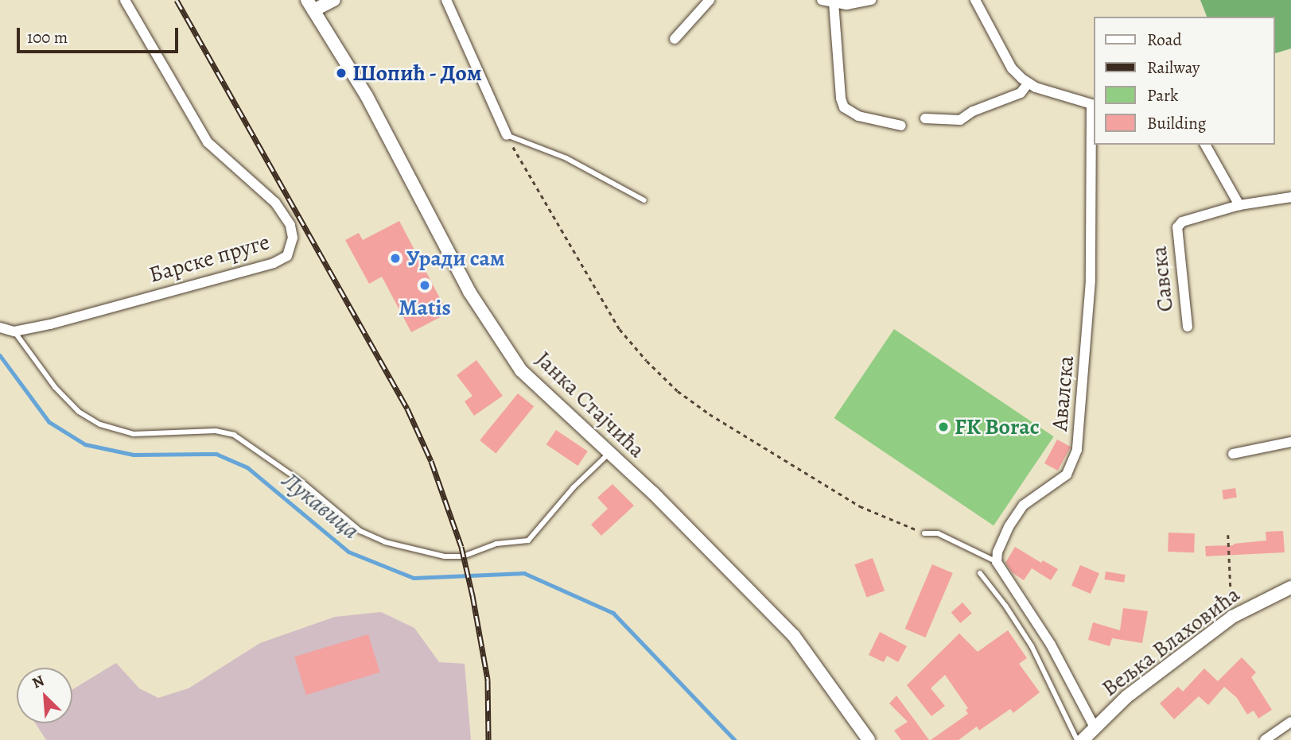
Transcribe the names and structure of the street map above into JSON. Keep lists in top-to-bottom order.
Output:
{
  "streets": {
    "street": [
      "Барске пруге",
      "Савска",
      "Авалска",
      "Јанка Стајчића",
      "Вељка Влаховића"
    ]
  },
  "water": ["Лукавица"],
  "places": [
    "Шопић - Дом",
    "Уради сам",
    "Matis",
    "FK Borac"
  ],
  "legend": [
    "Road",
    "Railway",
    "Park",
    "Building"
  ],
  "scale_bar": "100 m",
  "north": "top left"
}
